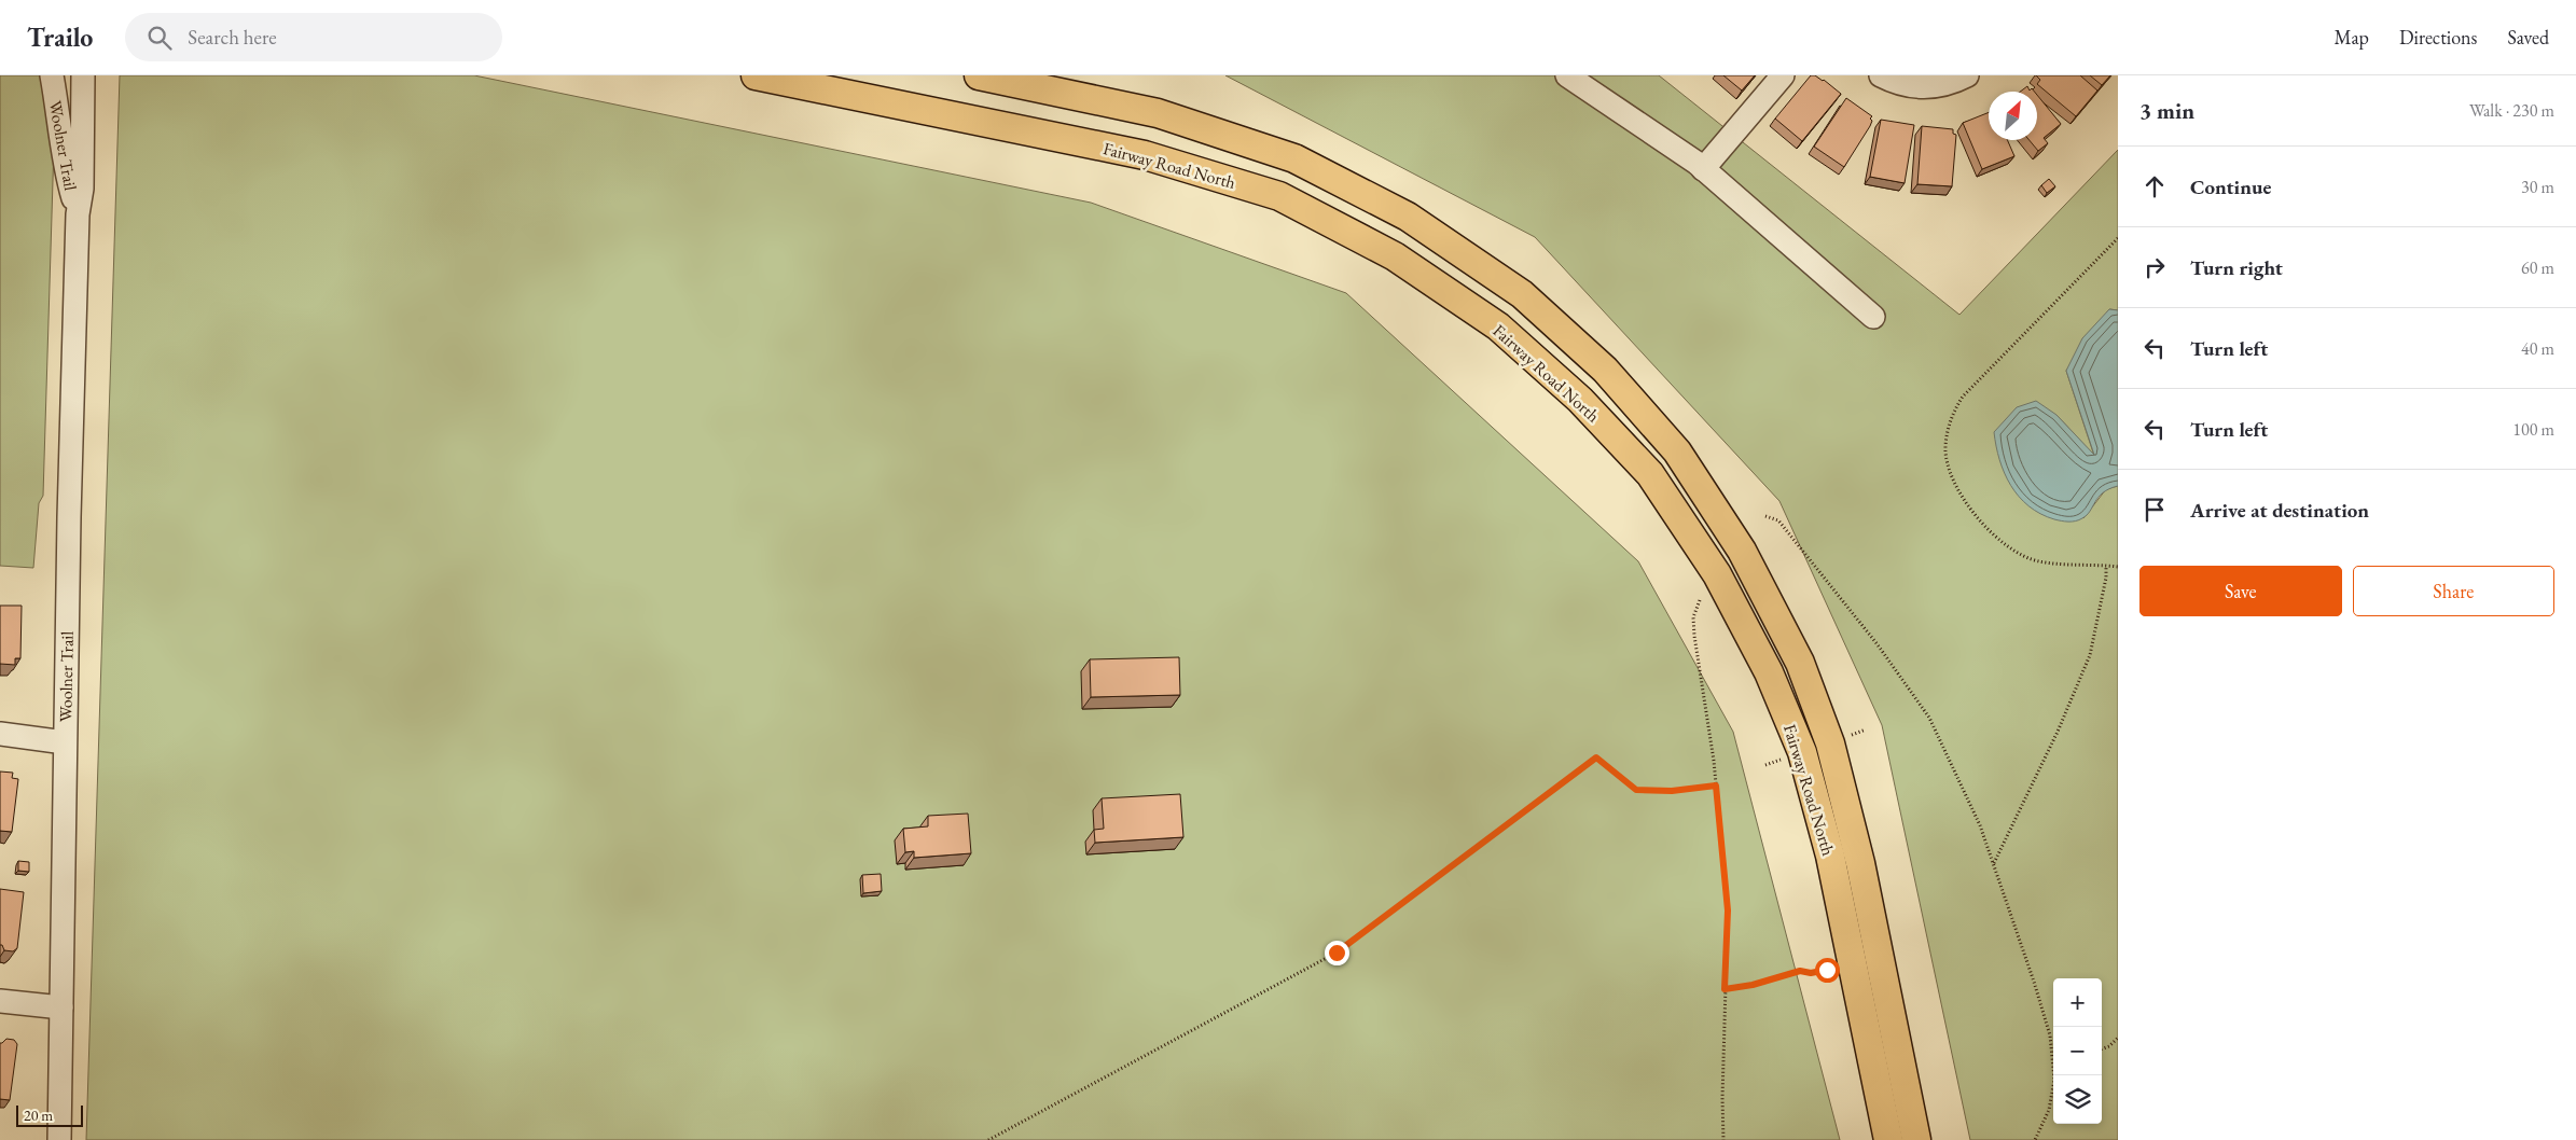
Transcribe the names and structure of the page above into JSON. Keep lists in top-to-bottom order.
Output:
{
  "streets": {
    "main road": ["Fairway Road North"],
    "street": ["Woolner Trail"]
  },
  "scale_bar": "20 m",
  "north": "top right",
  "page": {
    "header": "Trailo",
    "search": "Search here",
    "nav": ["Map", "Directions", "Saved"],
    "heading": ["3 min", "Walk · 230 m"],
    "list": [
      ["Continue", "30 m"],
      ["Turn right", "60 m"],
      ["Turn left", "40 m"],
      ["Turn left", "100 m"],
      "Arrive at destination"
    ],
    "buttons": ["Save", "Share"],
    "map_buttons": ["+", "−"],
    "scale": "20 m"
  }
}
